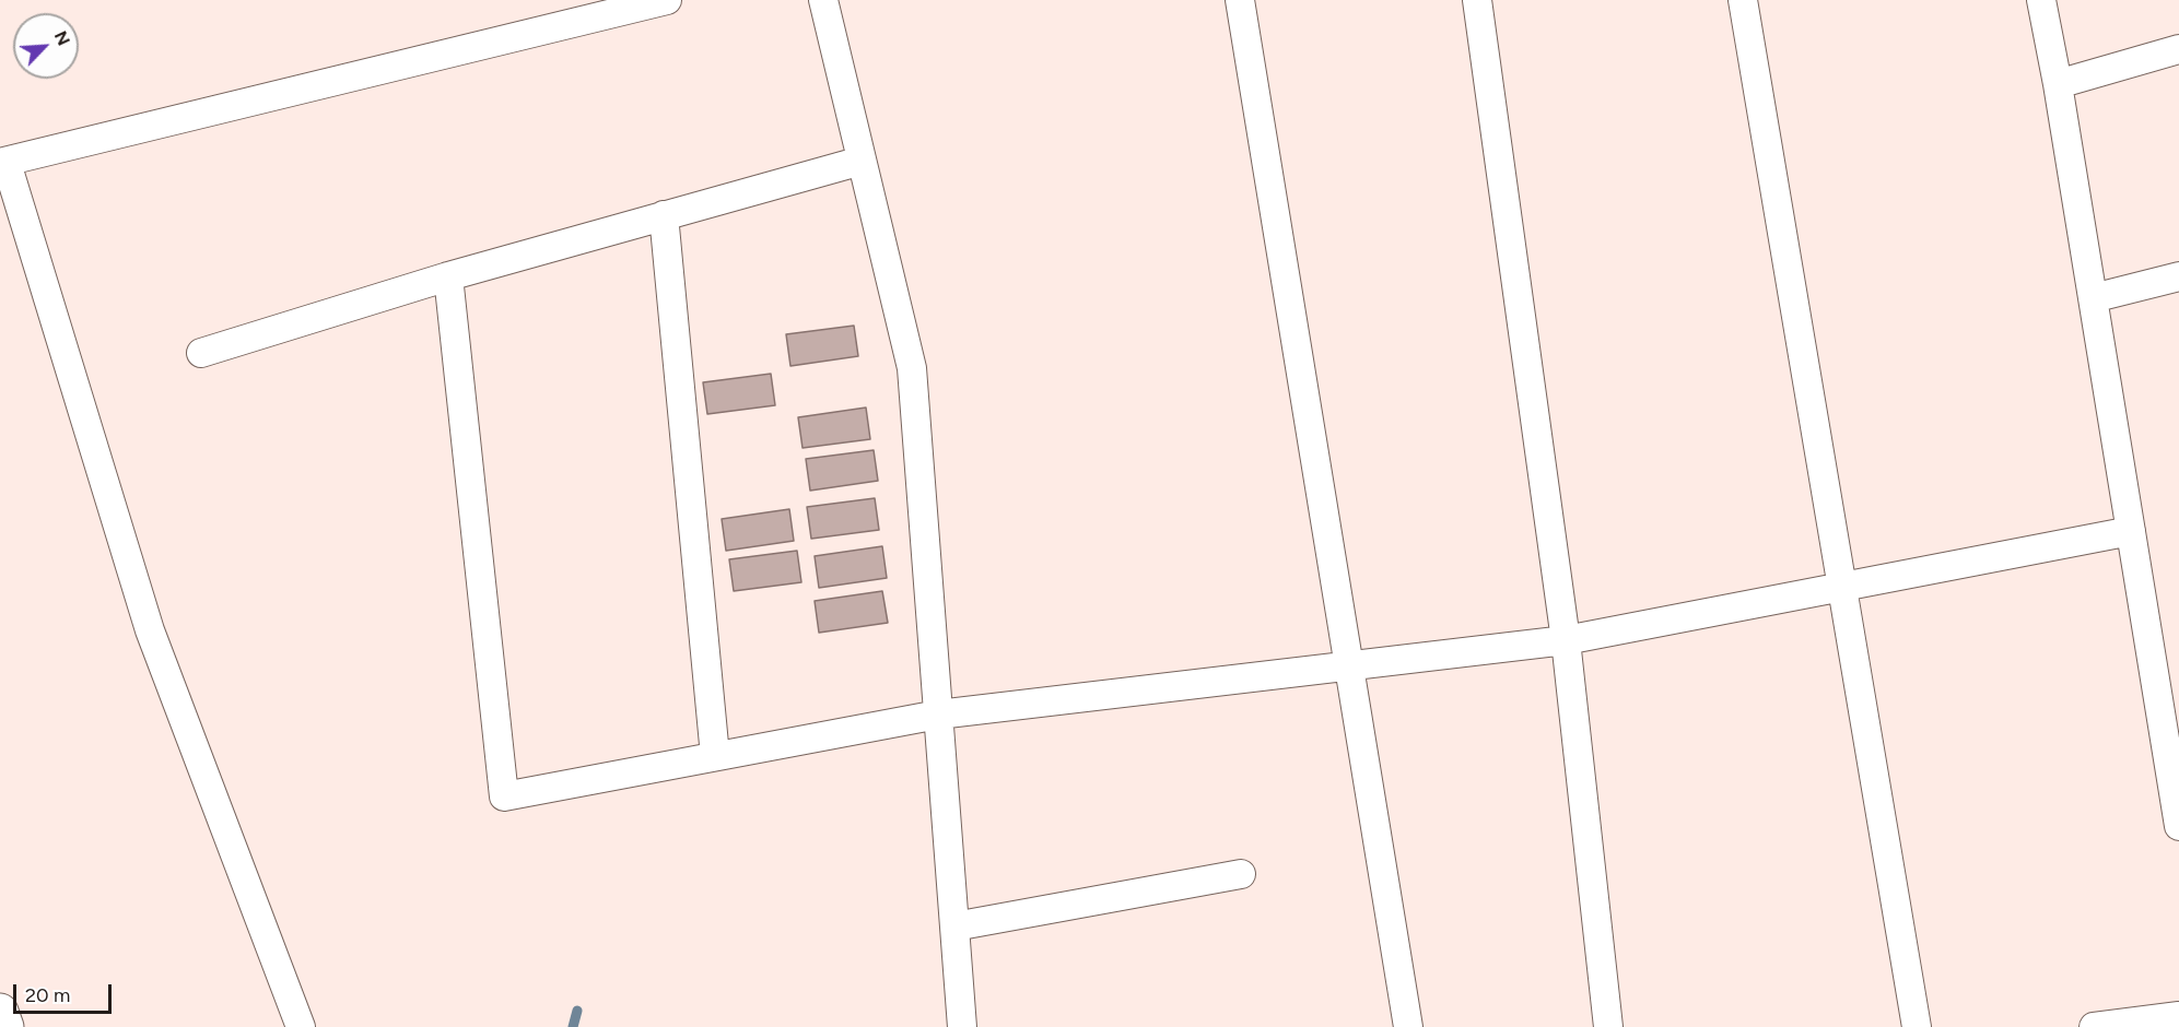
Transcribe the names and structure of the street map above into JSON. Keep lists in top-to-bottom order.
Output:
{
  "scale_bar": "20 m",
  "north": "top right"
}
